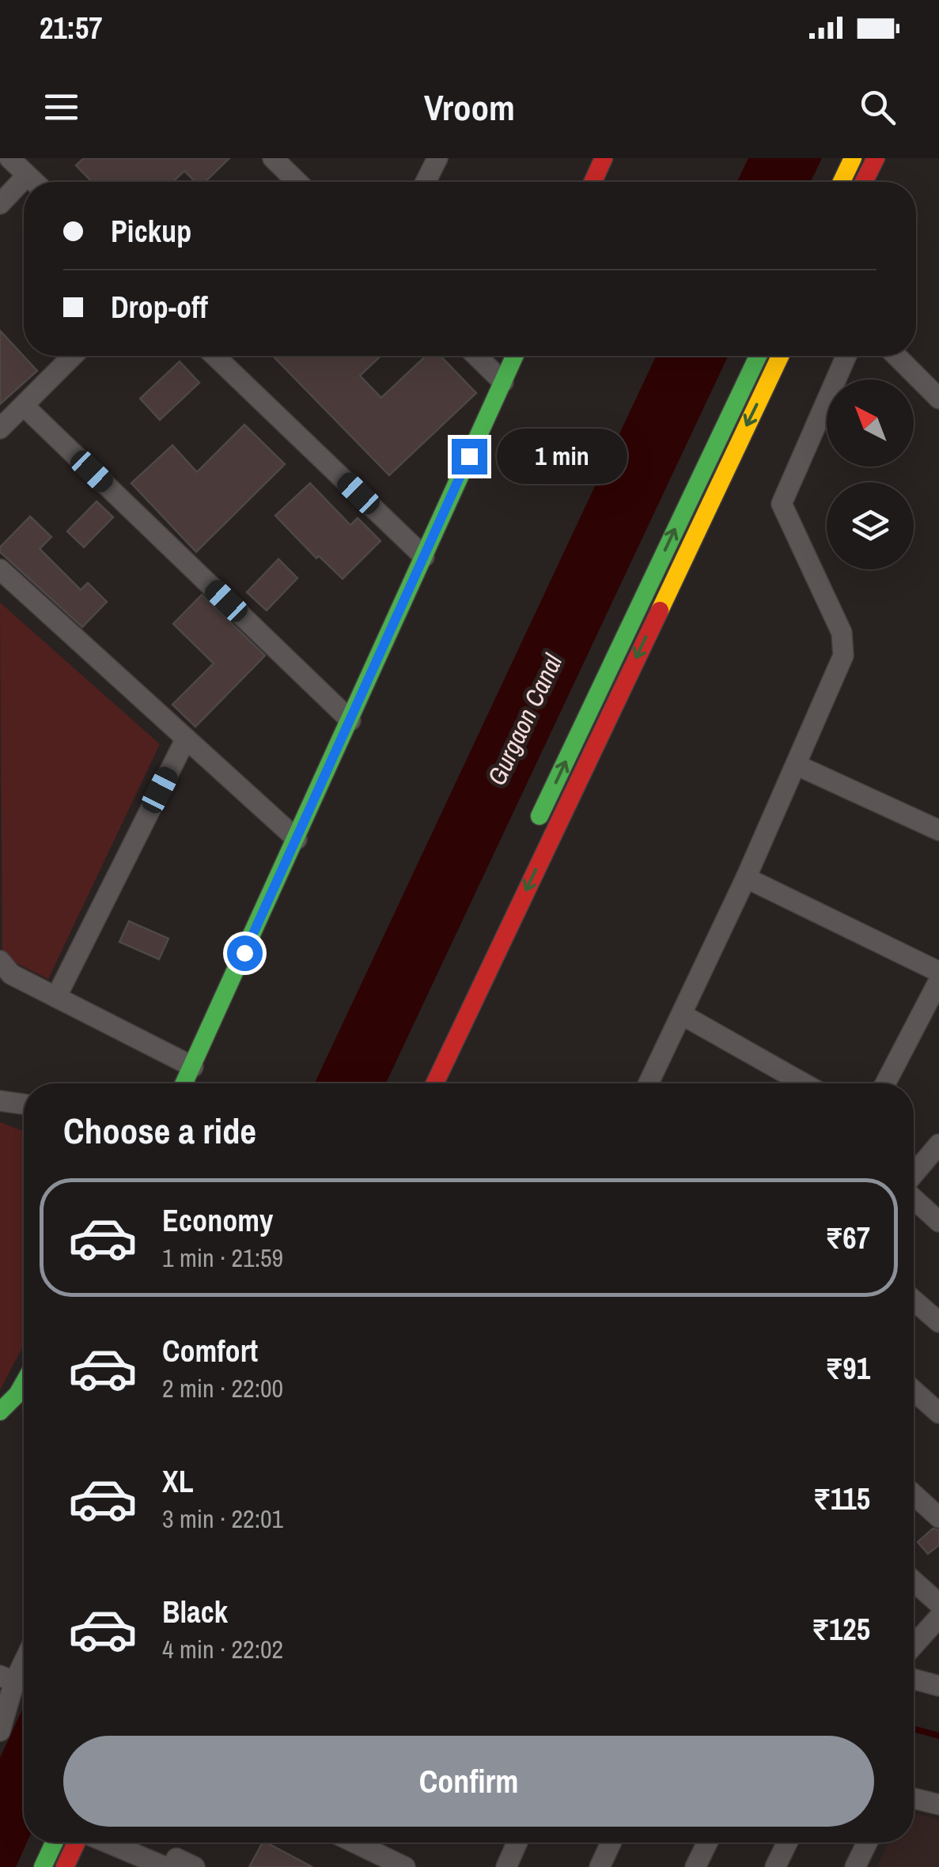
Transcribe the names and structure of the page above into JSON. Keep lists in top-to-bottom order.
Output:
{
  "water": ["Gurgaon Canal"],
  "north": "top left",
  "page": {
    "status": "21:57",
    "header": "Vroom",
    "banner": ["Pickup", "Drop-off"],
    "bubble": "1 min",
    "heading": "Choose a ride",
    "list": [
      {
        "name": "Economy",
        "note": "1 min · 21:59",
        "value": "₹67"
      },
      {
        "name": "Comfort",
        "note": "2 min · 22:00",
        "value": "₹91"
      },
      {
        "name": "XL",
        "note": "3 min · 22:01",
        "value": "₹115"
      },
      {
        "name": "Black",
        "note": "4 min · 22:02",
        "value": "₹125"
      }
    ],
    "buttons": "Confirm"
  }
}
